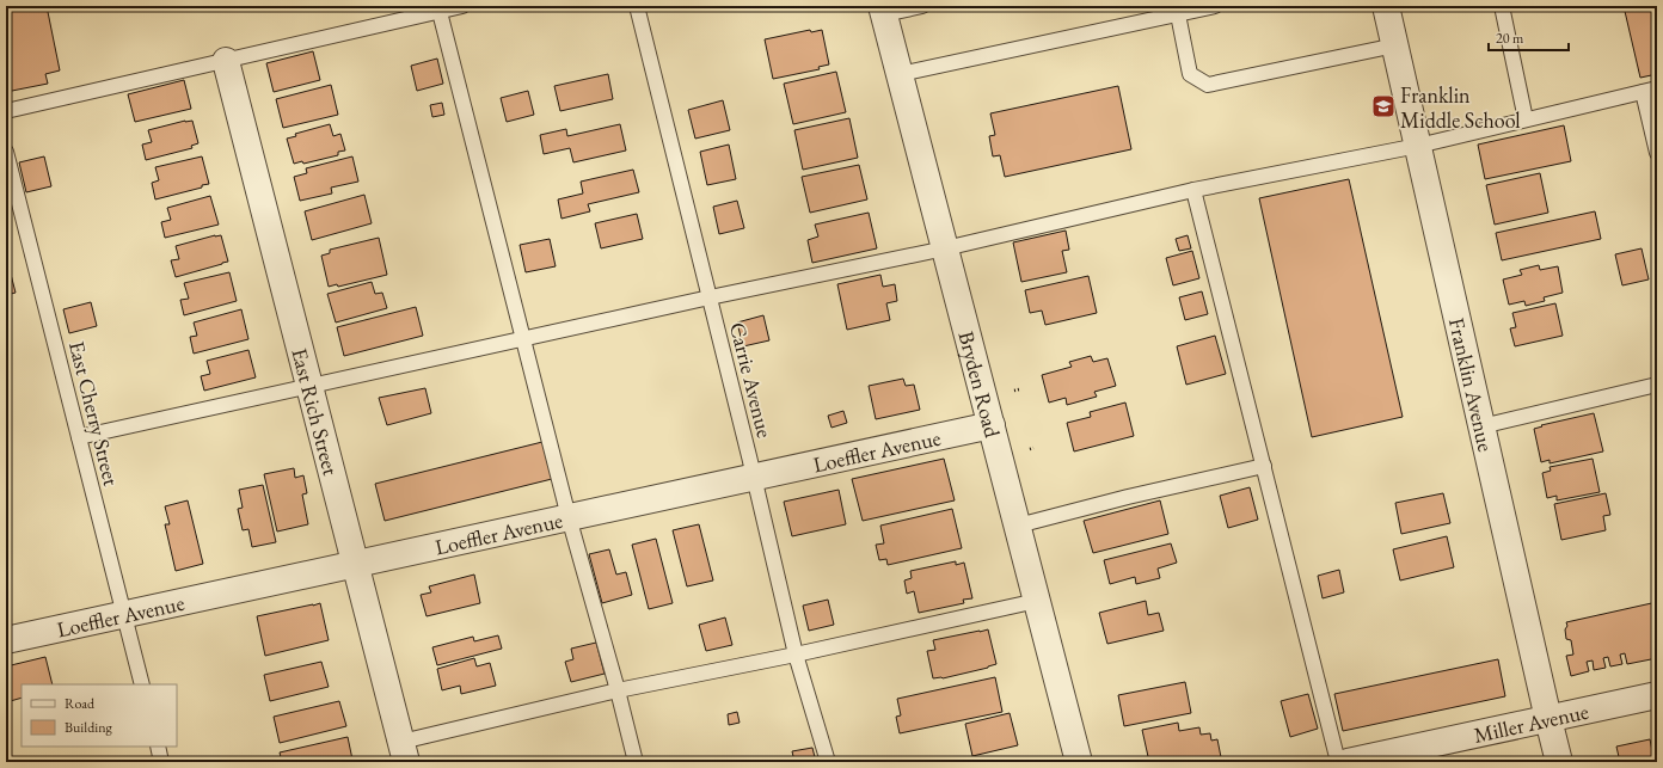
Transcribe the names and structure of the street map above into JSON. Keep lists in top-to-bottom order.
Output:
{
  "streets": {
    "street": [
      "Bryden Road",
      "Franklin Avenue",
      "East Rich Street",
      "Loeffler Avenue",
      "Miller Avenue"
    ],
    "lane": ["Carrie Avenue", "East Cherry Street"]
  },
  "crossings": [
    ["Carrie Avenue", "Loeffler Avenue"],
    ["Bryden Road", "Loeffler Avenue"],
    ["Franklin Avenue", "Miller Avenue"],
    ["East Rich Street", "Loeffler Avenue"],
    ["East Cherry Street", "Loeffler Avenue"]
  ],
  "places": {
    "school or university": ["Franklin Middle School"]
  },
  "legend": ["Road", "Building"],
  "scale_bar": "20 m"
}
